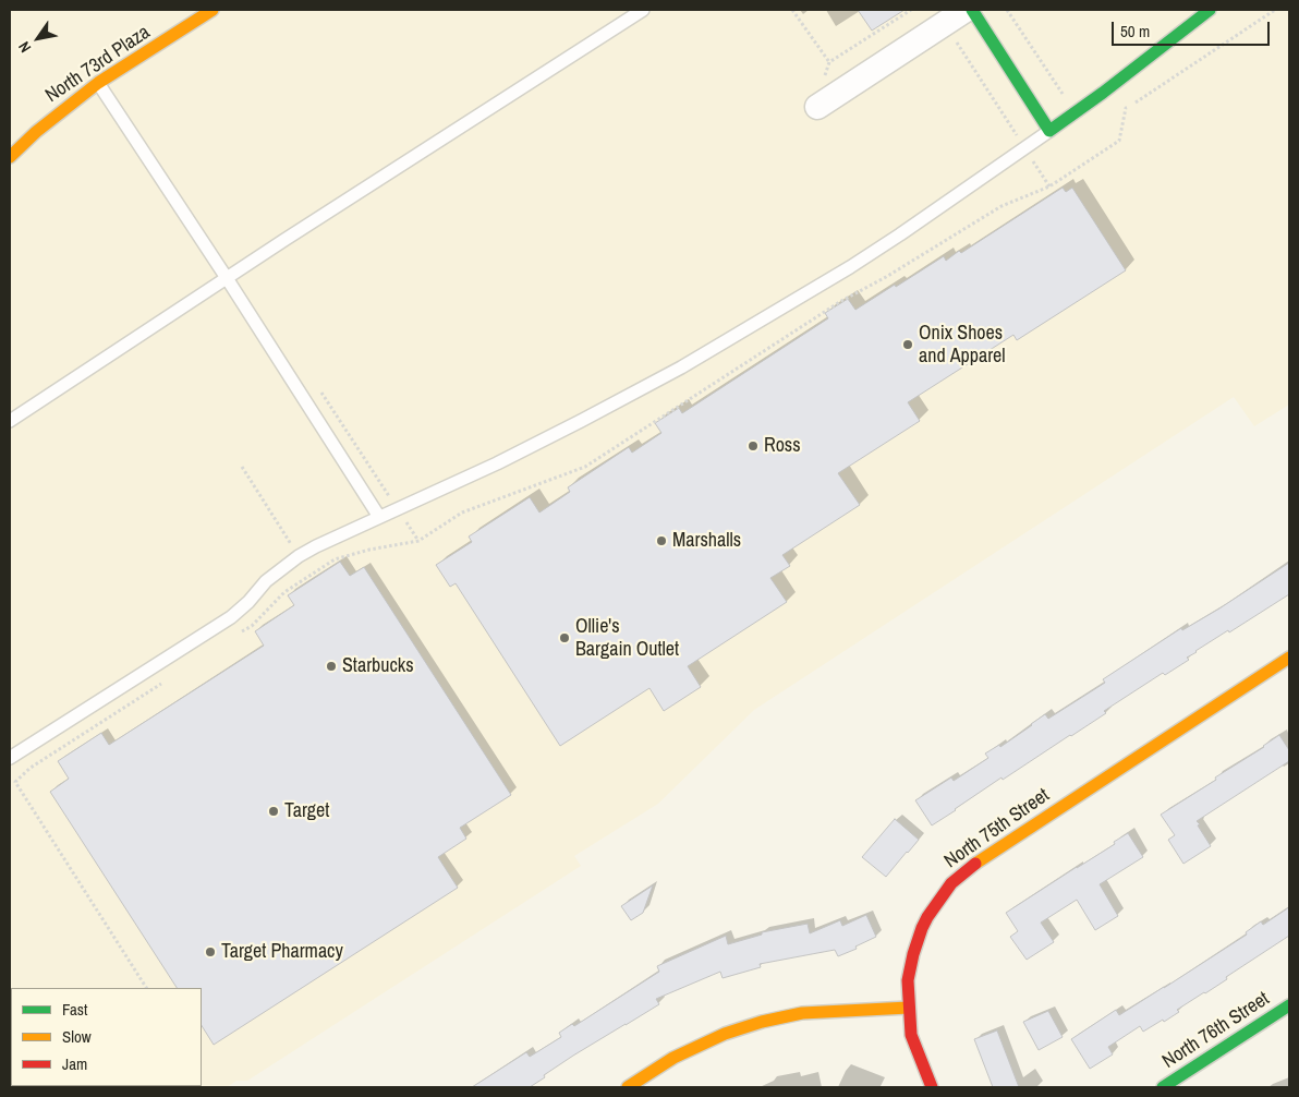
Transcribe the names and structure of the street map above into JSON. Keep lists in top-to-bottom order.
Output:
{
  "streets": {
    "street": ["North 73rd Plaza", "North 75th Street", "North 76th Street"]
  },
  "places": [
    "Onix Shoes and Apparel",
    "Ross",
    "Marshalls",
    "Ollie's Bargain Outlet",
    "Starbucks",
    "Target",
    "Target Pharmacy"
  ],
  "legend": ["Fast", "Slow", "Jam"],
  "scale_bar": "50 m",
  "north": "bottom left"
}
